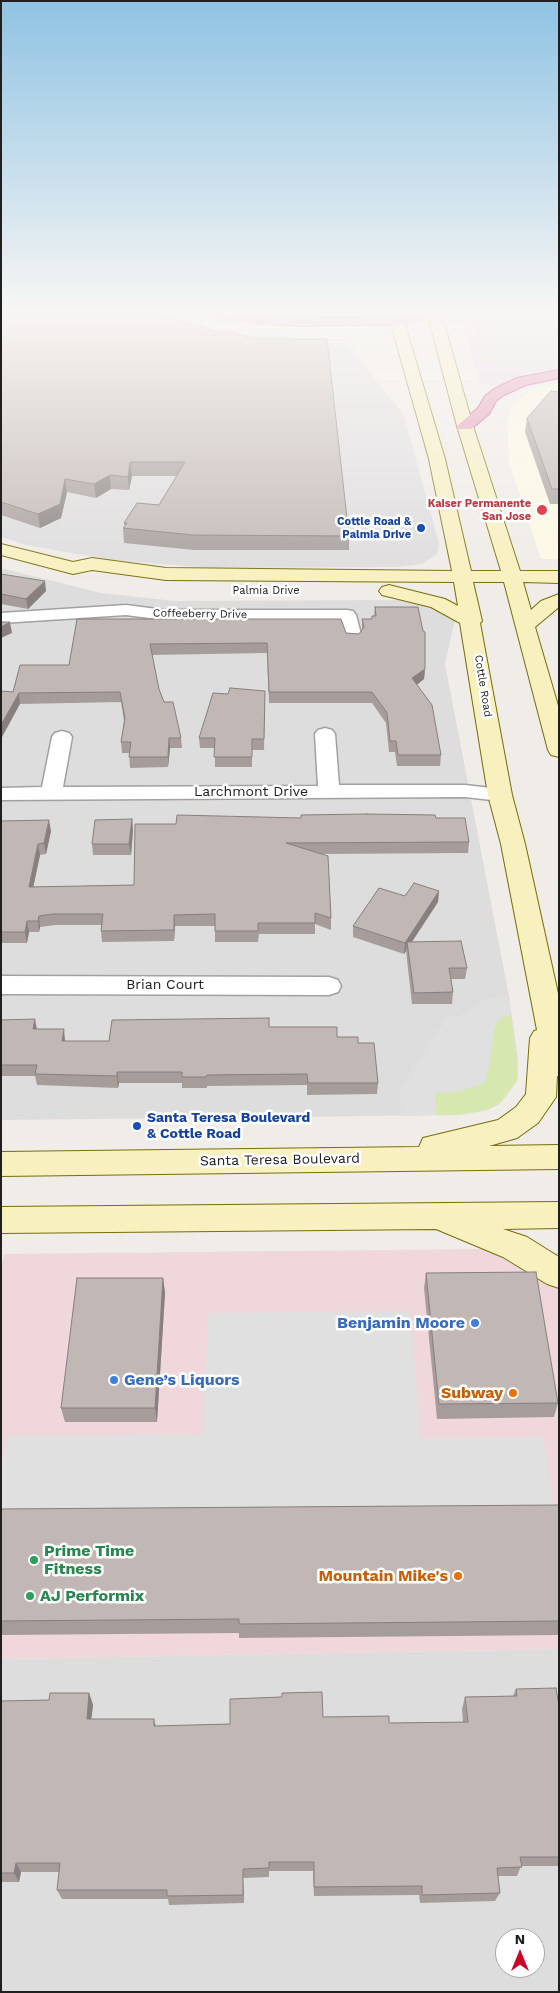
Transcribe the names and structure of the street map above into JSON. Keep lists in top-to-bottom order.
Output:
{
  "streets": {
    "main road": ["Palmia Drive", "Cottle Road", "Santa Teresa Boulevard"],
    "street": ["Coffeeberry Drive", "Larchmont Drive", "Brian Court"]
  },
  "crossings": [
    ["Palmia Drive", "Cottle Road"],
    ["Cottle Road", "Larchmont Drive"]
  ],
  "places": [
    "Kaiser Permanente San Jose",
    "Cottle Road & Palmia Drive",
    "Santa Teresa Boulevard & Cottle Road",
    "Benjamin Moore",
    "Gene’s Liquors",
    "Subway",
    "Prime Time Fitness",
    "Mountain Mike's",
    "AJ Performix"
  ],
  "north": "top"
}
